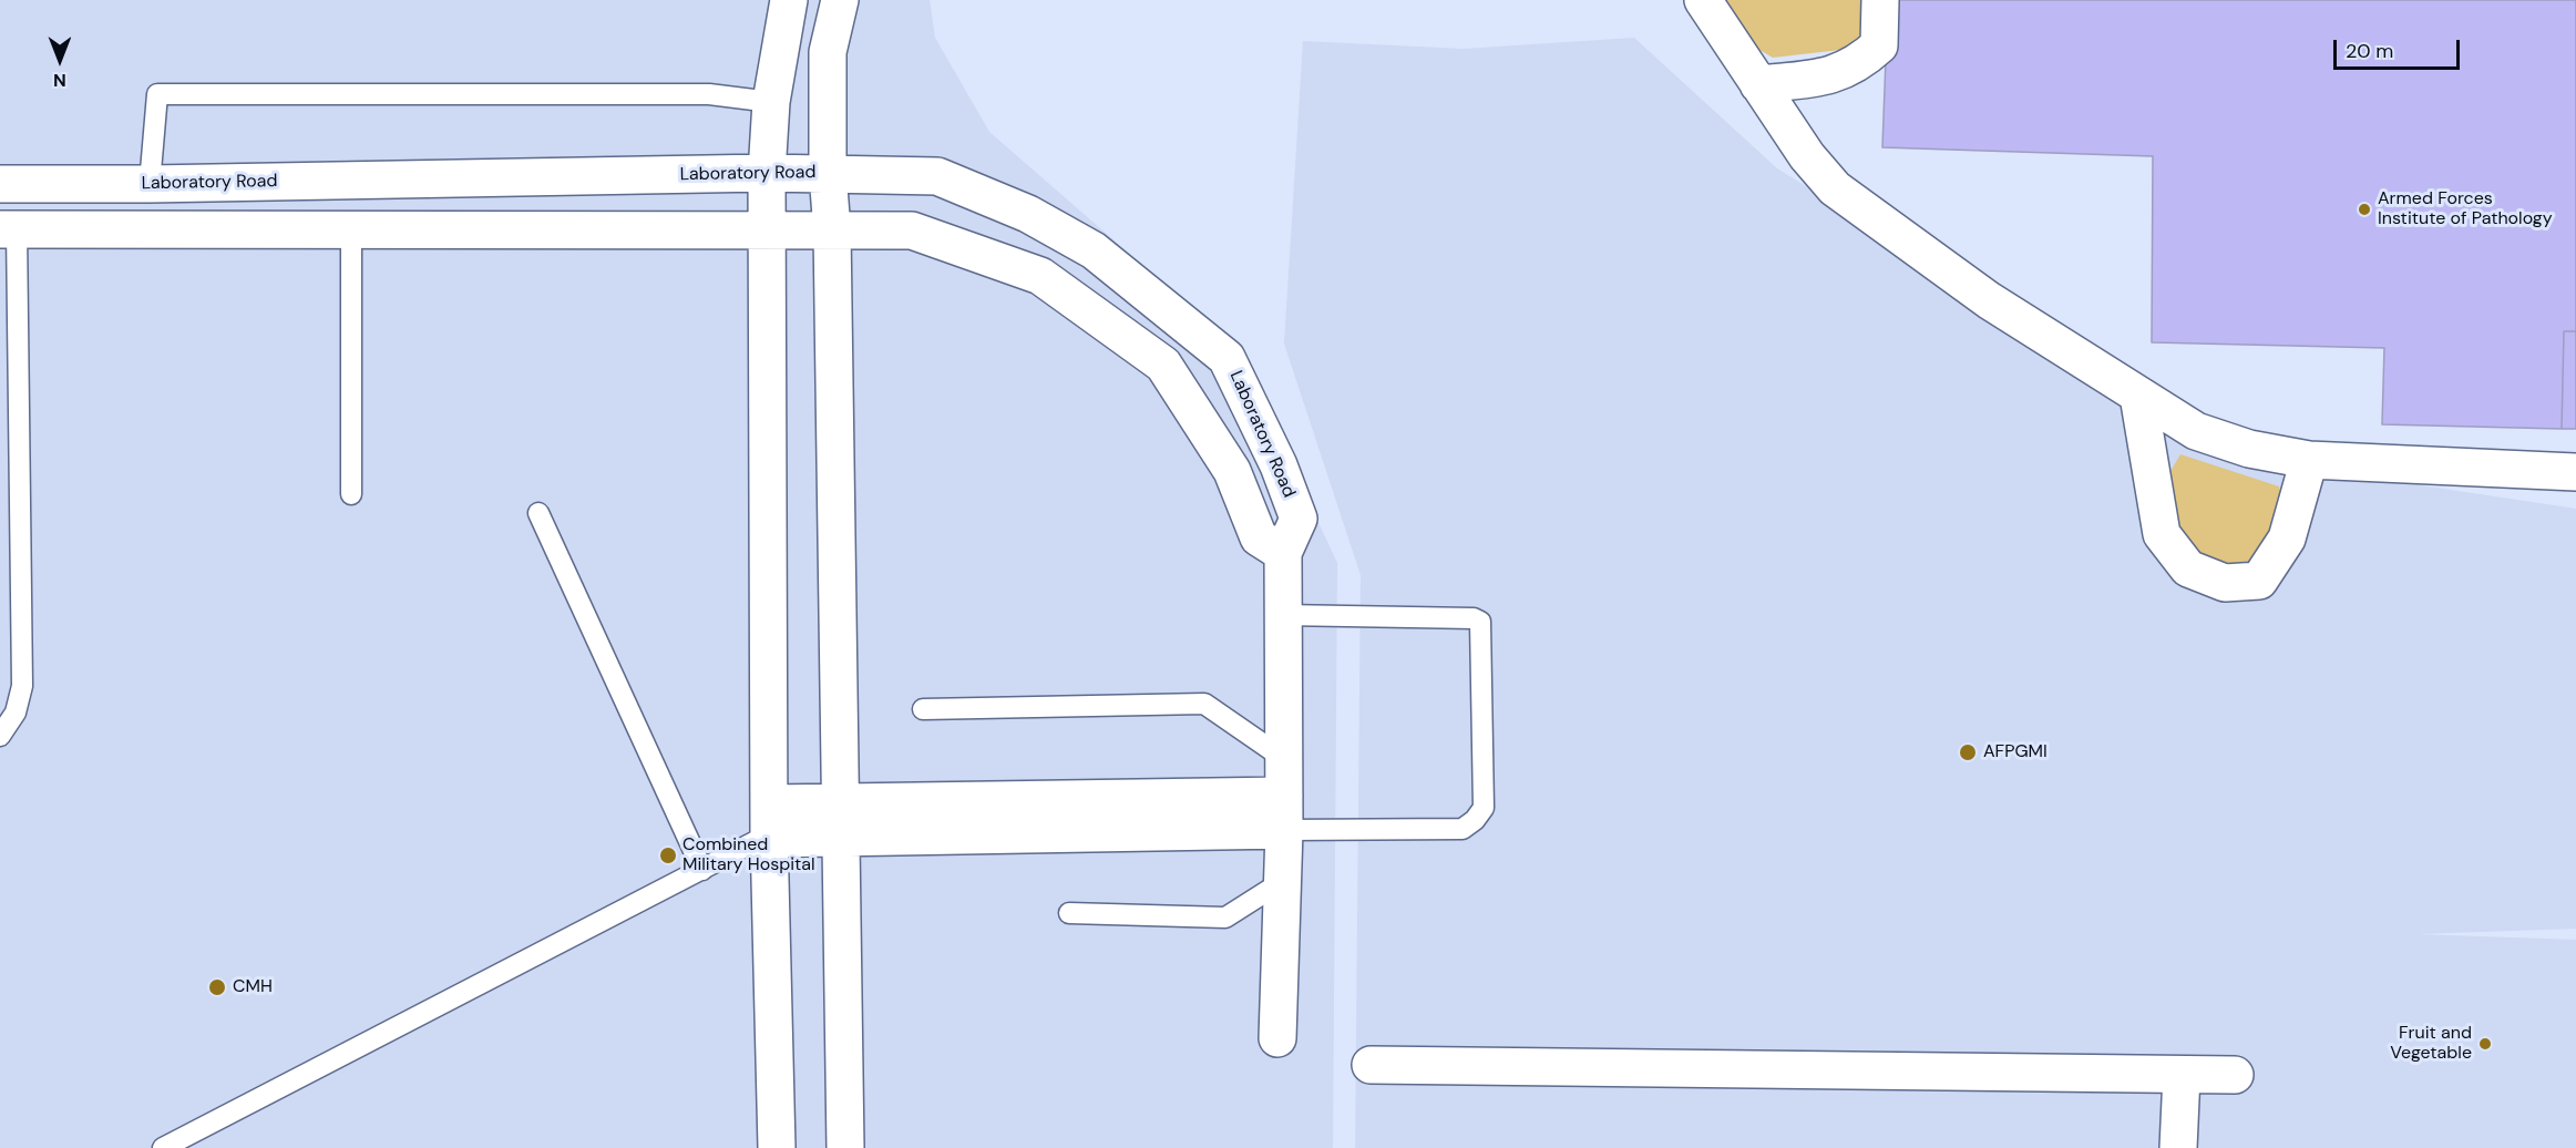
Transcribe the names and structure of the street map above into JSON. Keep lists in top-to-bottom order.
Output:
{
  "streets": {
    "street": ["Laboratory Road"]
  },
  "places": [
    "Armed Forces Institute of Pathology",
    "AFPGMI",
    "Combined Military Hospital",
    "CMH",
    "Fruit and Vegetable"
  ],
  "scale_bar": "20 m",
  "north": "bottom"
}
